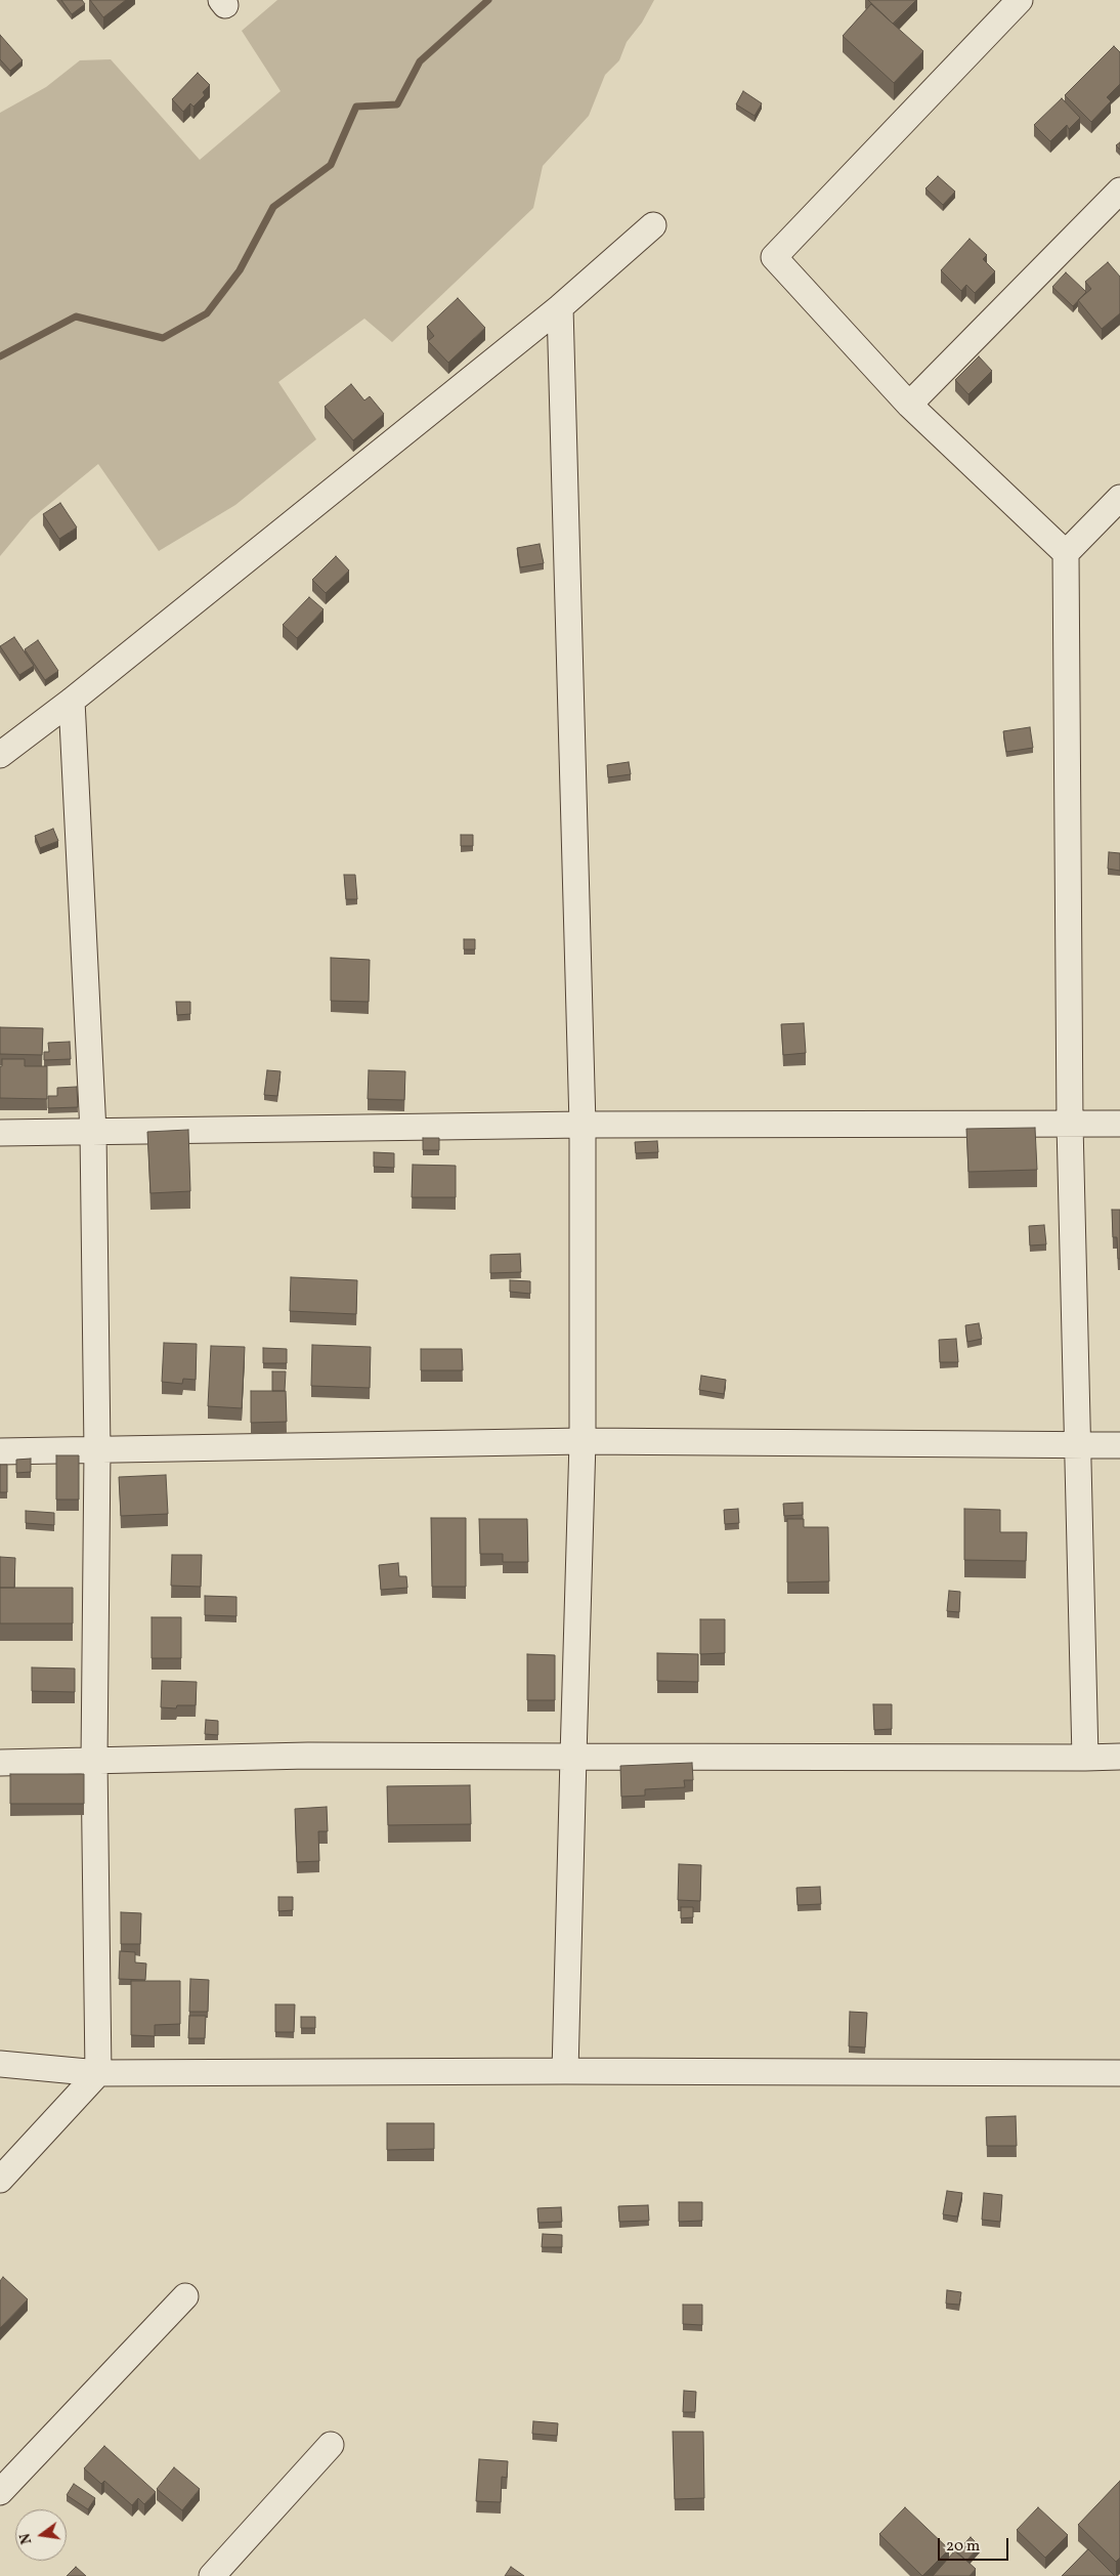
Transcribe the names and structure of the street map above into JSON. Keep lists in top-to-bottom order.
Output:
{
  "scale_bar": "20 m",
  "north": "left"
}
